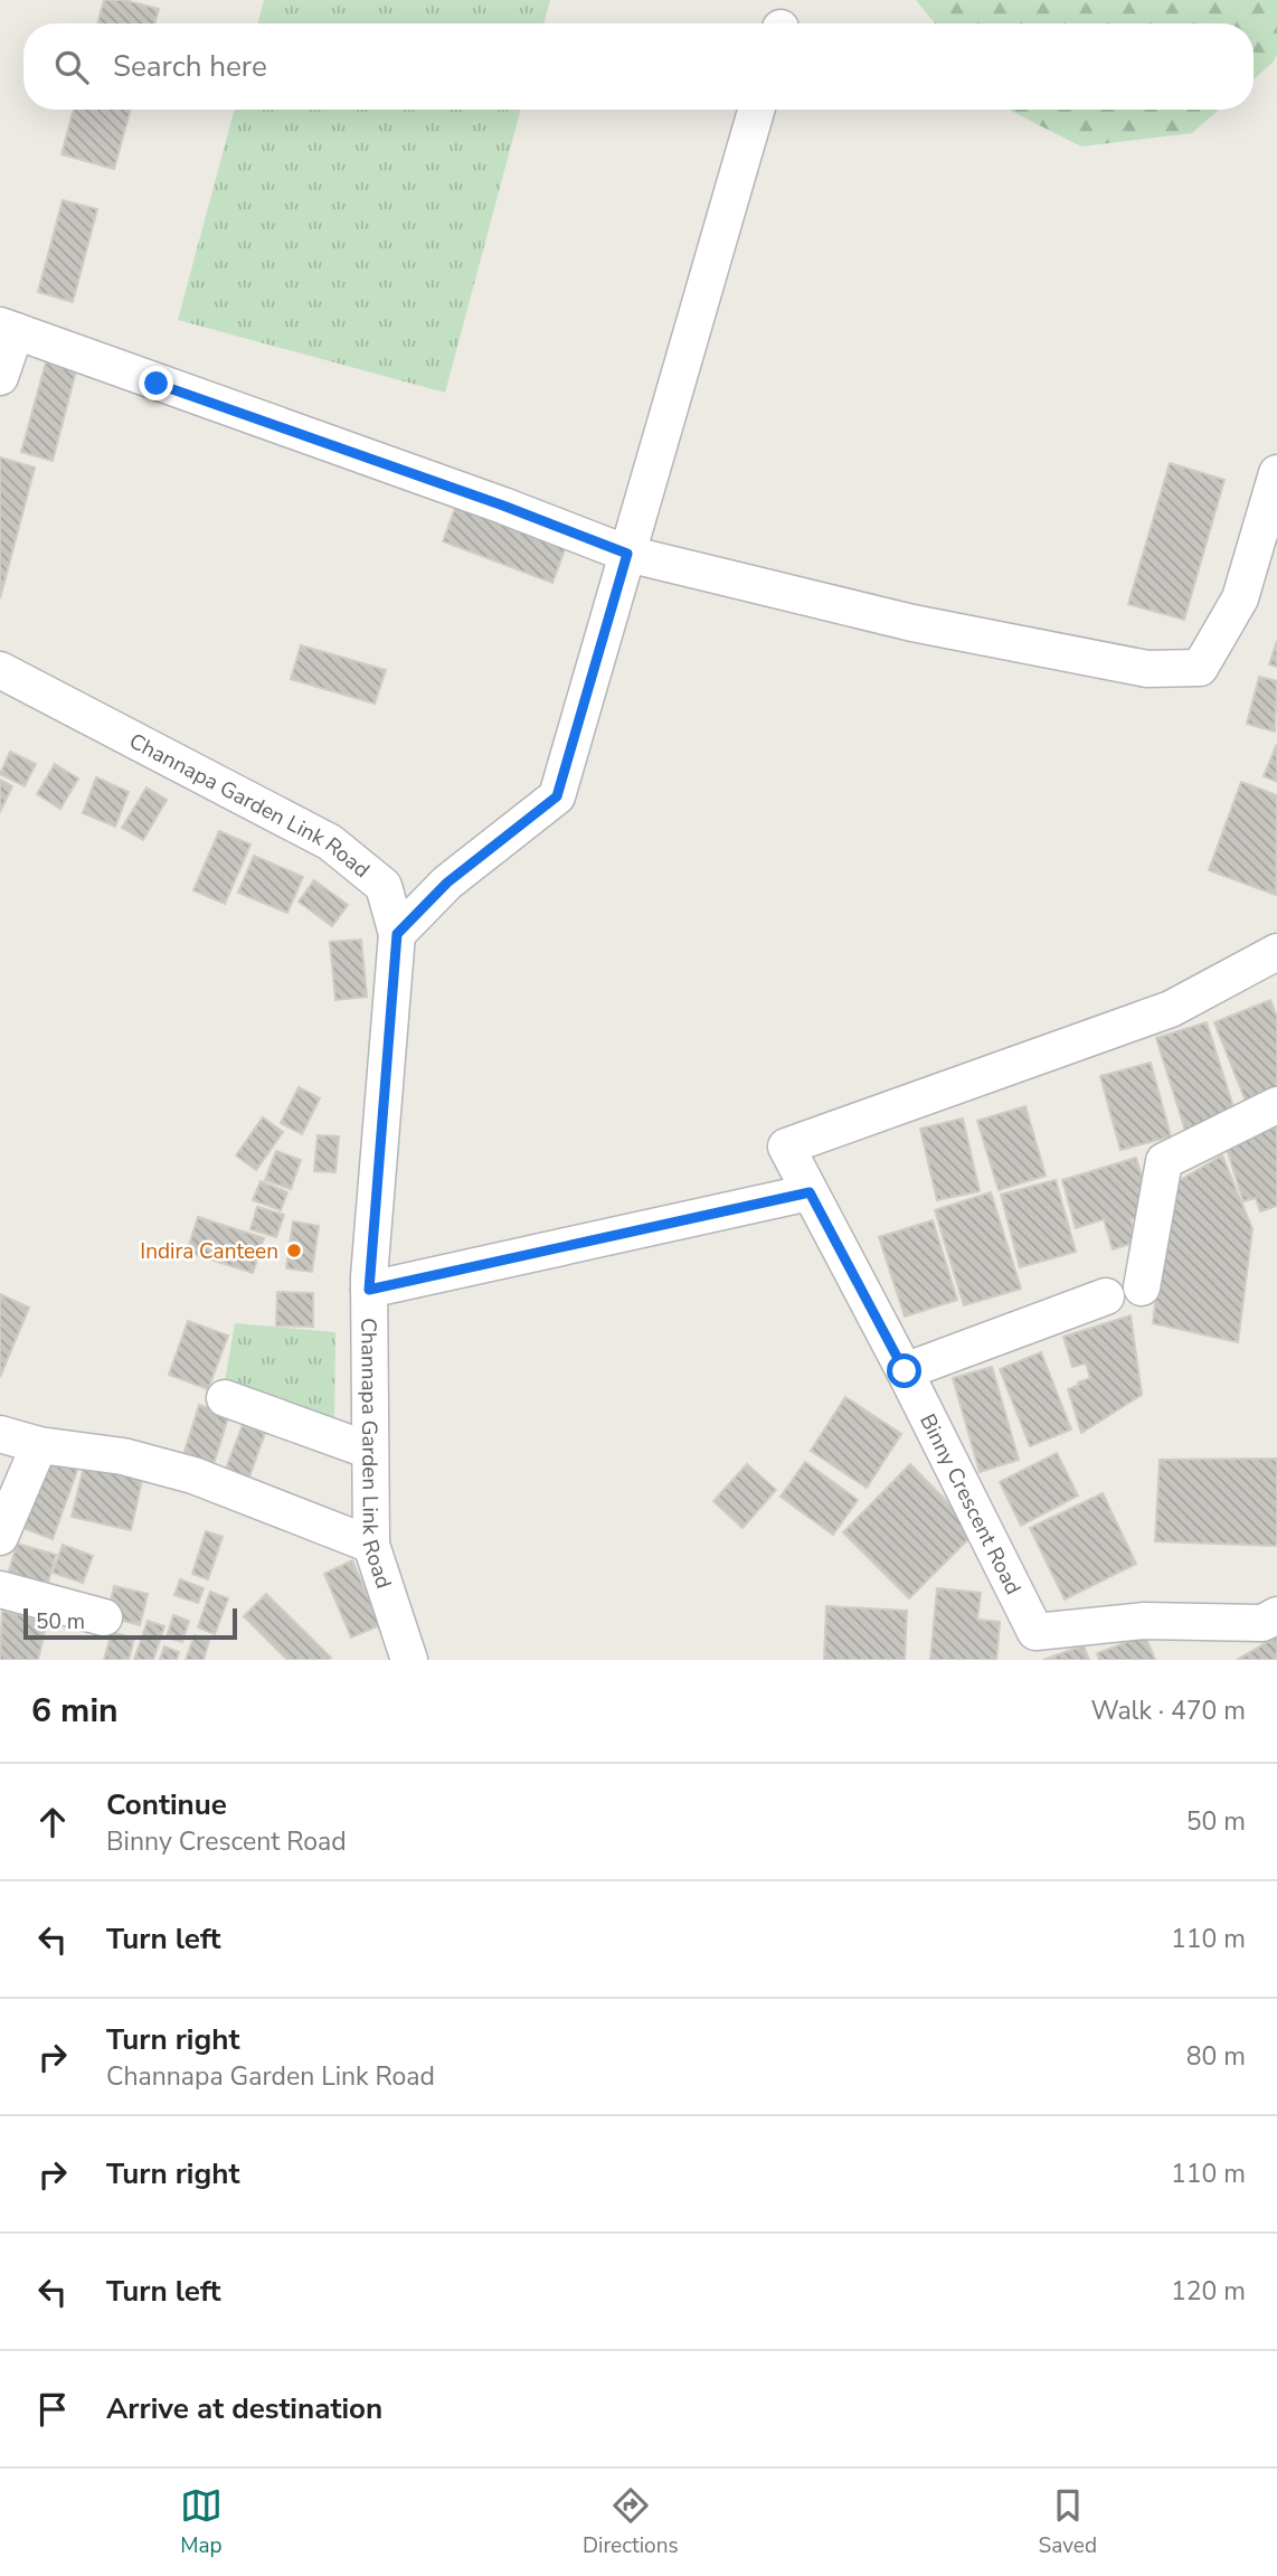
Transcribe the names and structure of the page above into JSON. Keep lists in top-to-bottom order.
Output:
{
  "streets": {
    "street": ["Channapa Garden Link Road", "Binny Crescent Road"]
  },
  "places": ["Indira Canteen"],
  "scale_bar": "50 m",
  "page": {
    "search": "Search here",
    "scale": "50 m",
    "heading": ["6 min", "Walk · 470 m"],
    "list": [
      ["Continue", "Binny Crescent Road", "50 m"],
      ["Turn left", "110 m"],
      ["Turn right", "Channapa Garden Link Road", "80 m"],
      ["Turn right", "110 m"],
      ["Turn left", "120 m"],
      "Arrive at destination"
    ],
    "nav": ["Map", "Directions", "Saved"]
  }
}
